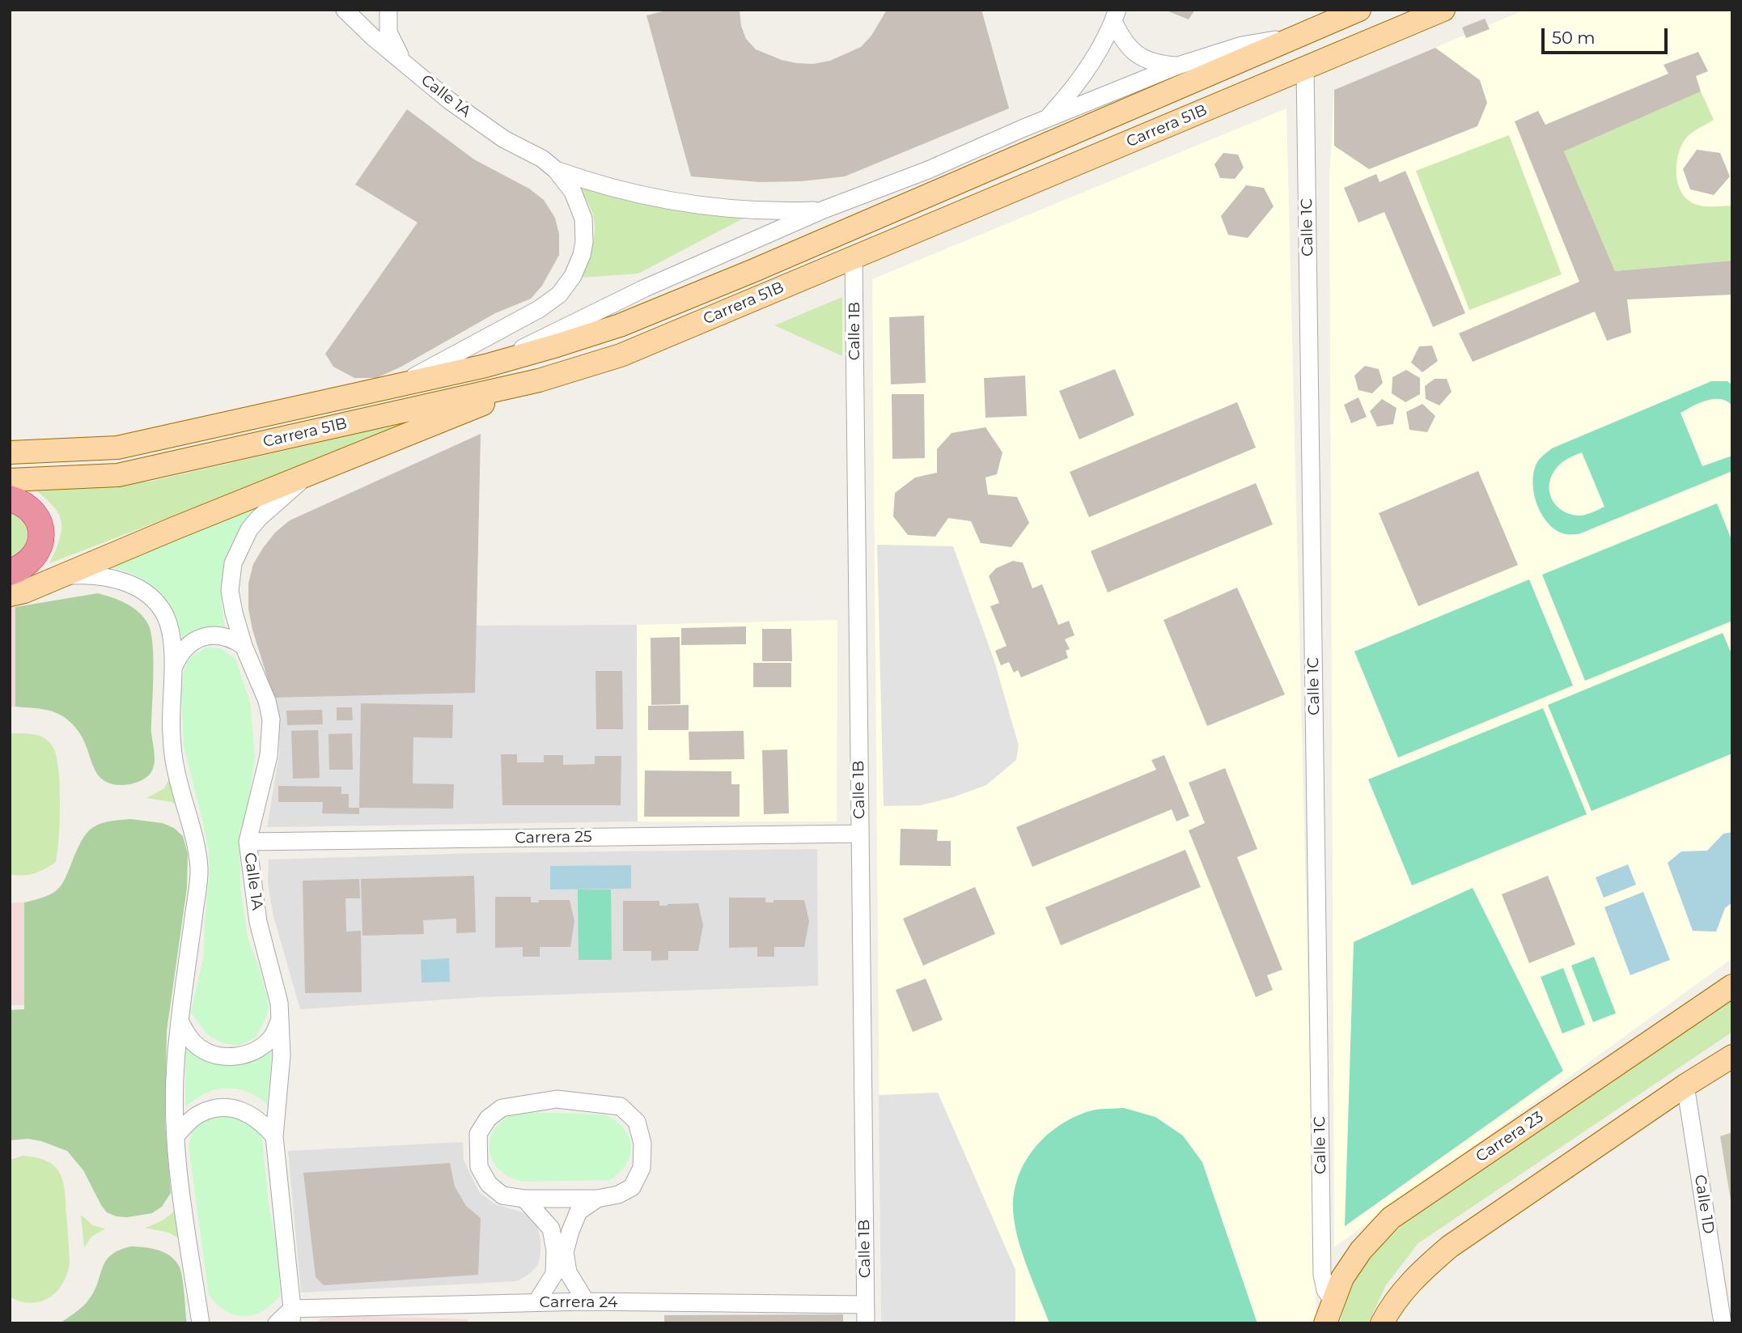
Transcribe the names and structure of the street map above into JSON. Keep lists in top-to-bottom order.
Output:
{
  "streets": {
    "main road": ["Carrera 51B", "Carrera 23"],
    "street": [
      "Calle 1A",
      "Calle 1C",
      "Calle 1B",
      "Carrera 25",
      "Calle 1D",
      "Carrera 24"
    ]
  },
  "crossings": [
    ["Calle 1A", "Carrera 25"],
    ["Calle 1A", "Carrera 24"],
    ["Carrera 51B", "Calle 1C"],
    ["Carrera 51B", "Calle 1B"],
    ["Calle 1C", "Carrera 23"],
    ["Calle 1B", "Carrera 25"],
    ["Calle 1B", "Carrera 24"]
  ],
  "scale_bar": "50 m"
}
